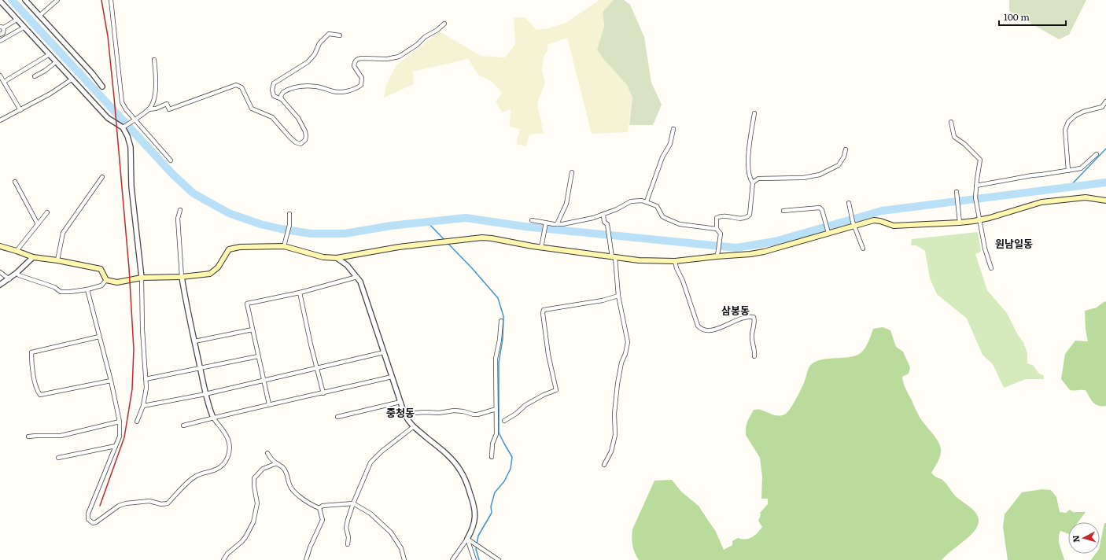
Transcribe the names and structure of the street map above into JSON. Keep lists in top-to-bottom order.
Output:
{
  "districts": ["원남일동", "삼봉동", "중청동"],
  "scale_bar": "100 m",
  "north": "left"
}
